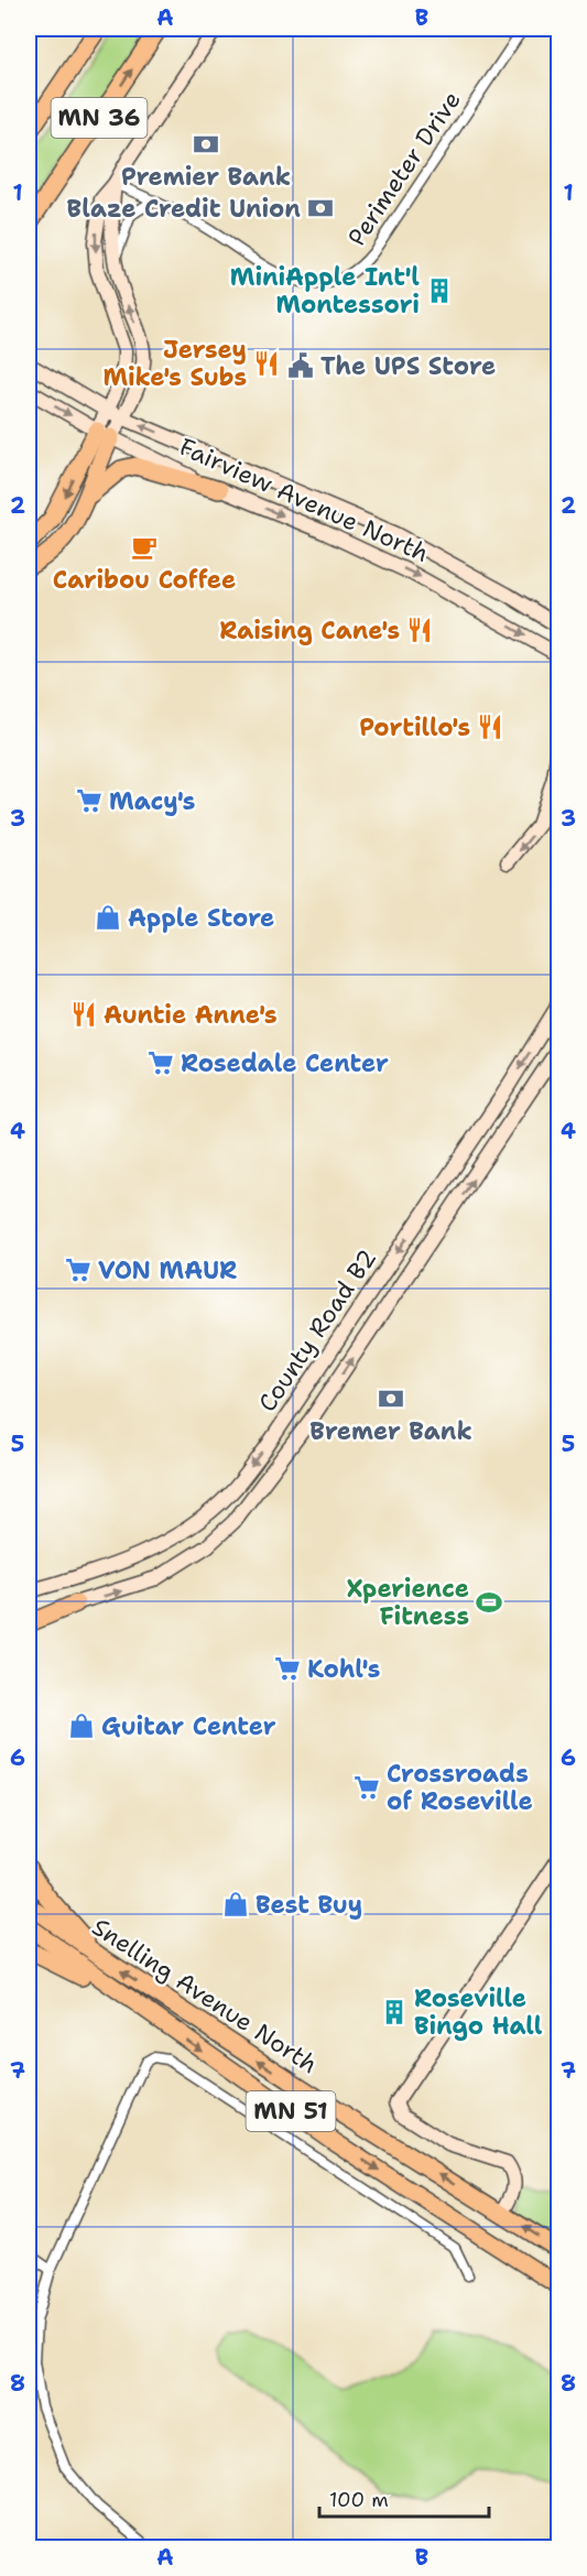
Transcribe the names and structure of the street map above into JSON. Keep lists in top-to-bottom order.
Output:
{
  "streets": {
    "highway": ["MN 36", "Snelling Avenue North", "MN 51"],
    "street": ["Perimeter Drive", "Fairview Avenue North", "County Road B2"]
  },
  "places": {
    "bank": ["Premier Bank", "Blaze Credit Union", "Bremer Bank"],
    "building": ["MiniApple Int'l Montessori", "Roseville Bingo Hall"],
    "restaurant": [
      "Jersey Mike's Subs",
      "Raising Cane's",
      "Portillo's",
      "Auntie Anne's"
    ],
    "public building": ["The UPS Store"],
    "cafe": ["Caribou Coffee"],
    "supermarket": [
      "Macy's",
      "Rosedale Center",
      "VON MAUR",
      "Kohl's",
      "Crossroads of Roseville"
    ],
    "shop": ["Apple Store", "Guitar Center", "Best Buy"],
    "sports": ["Xperience Fitness"]
  },
  "scale_bar": "100 m",
  "grid": {
    "columns": ["A", "B"],
    "rows": [
      "1",
      "2",
      "3",
      "4",
      "5",
      "6",
      "7",
      "8"
    ]
  }
}
